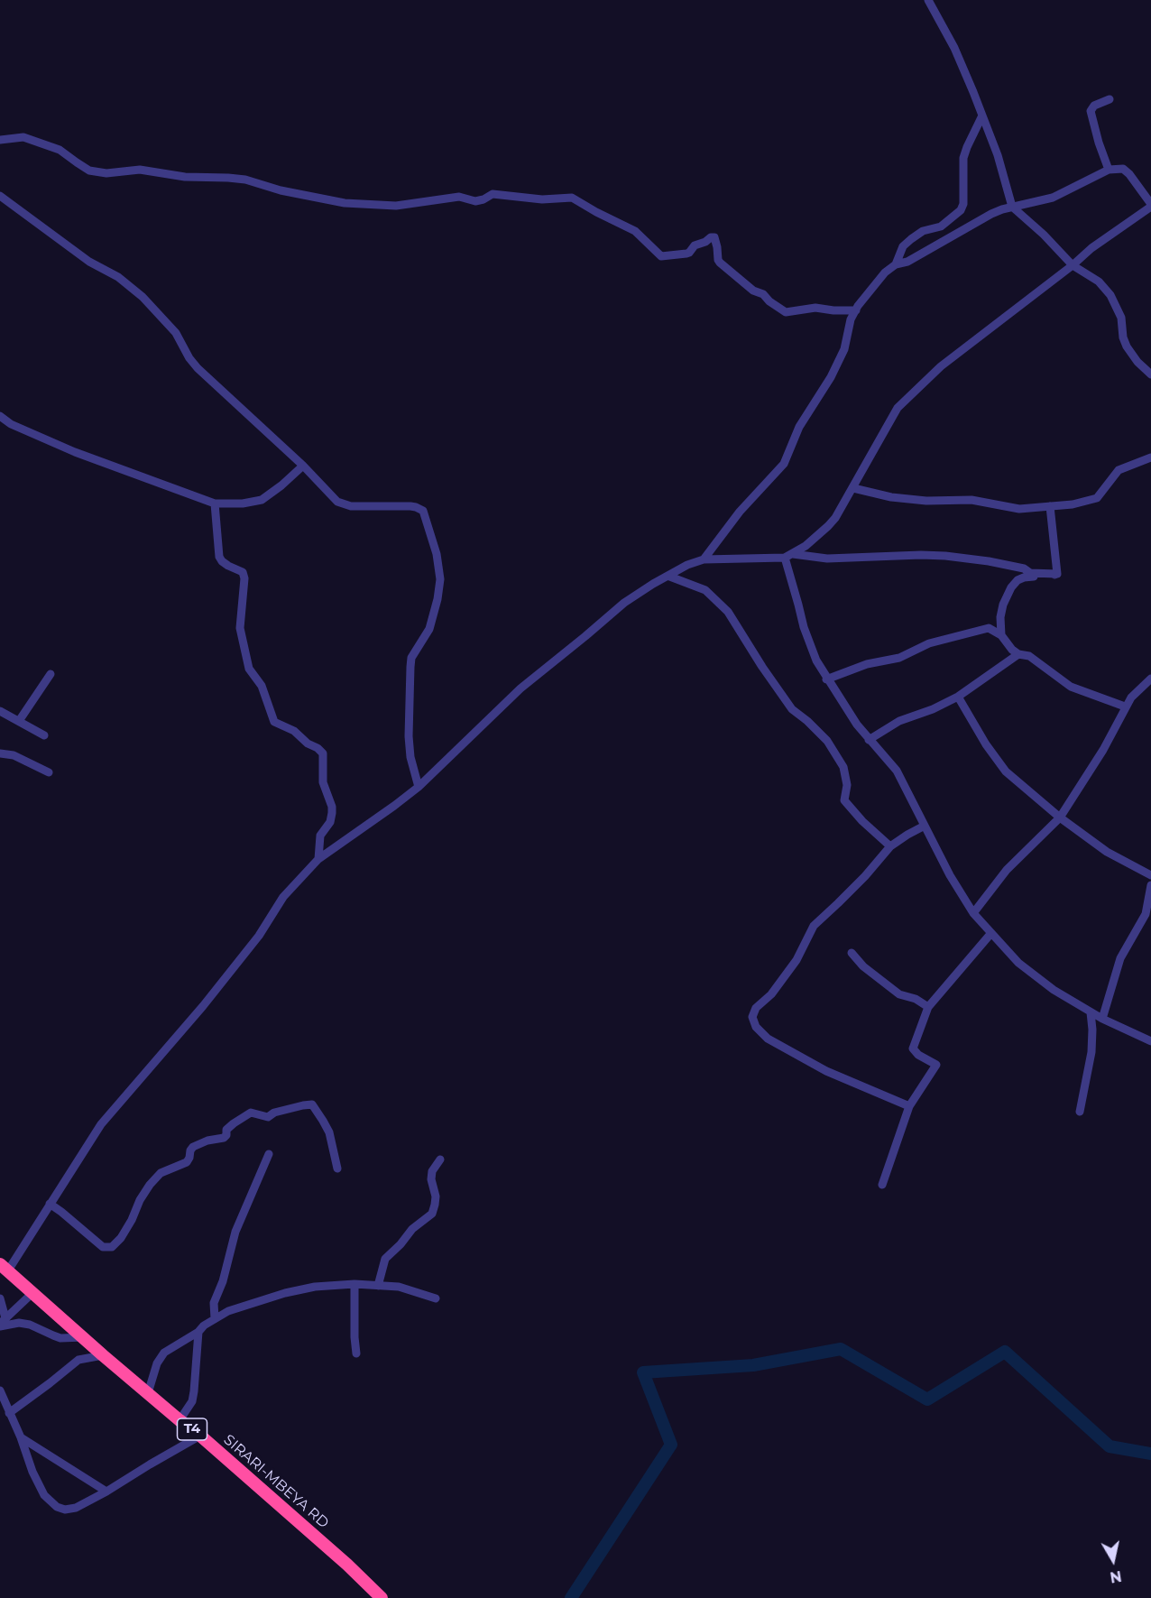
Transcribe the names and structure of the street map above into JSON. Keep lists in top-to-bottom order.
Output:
{
  "streets": {
    "highway": ["T4", "SIRARI-MBEYA RD"]
  },
  "north": "bottom"
}
